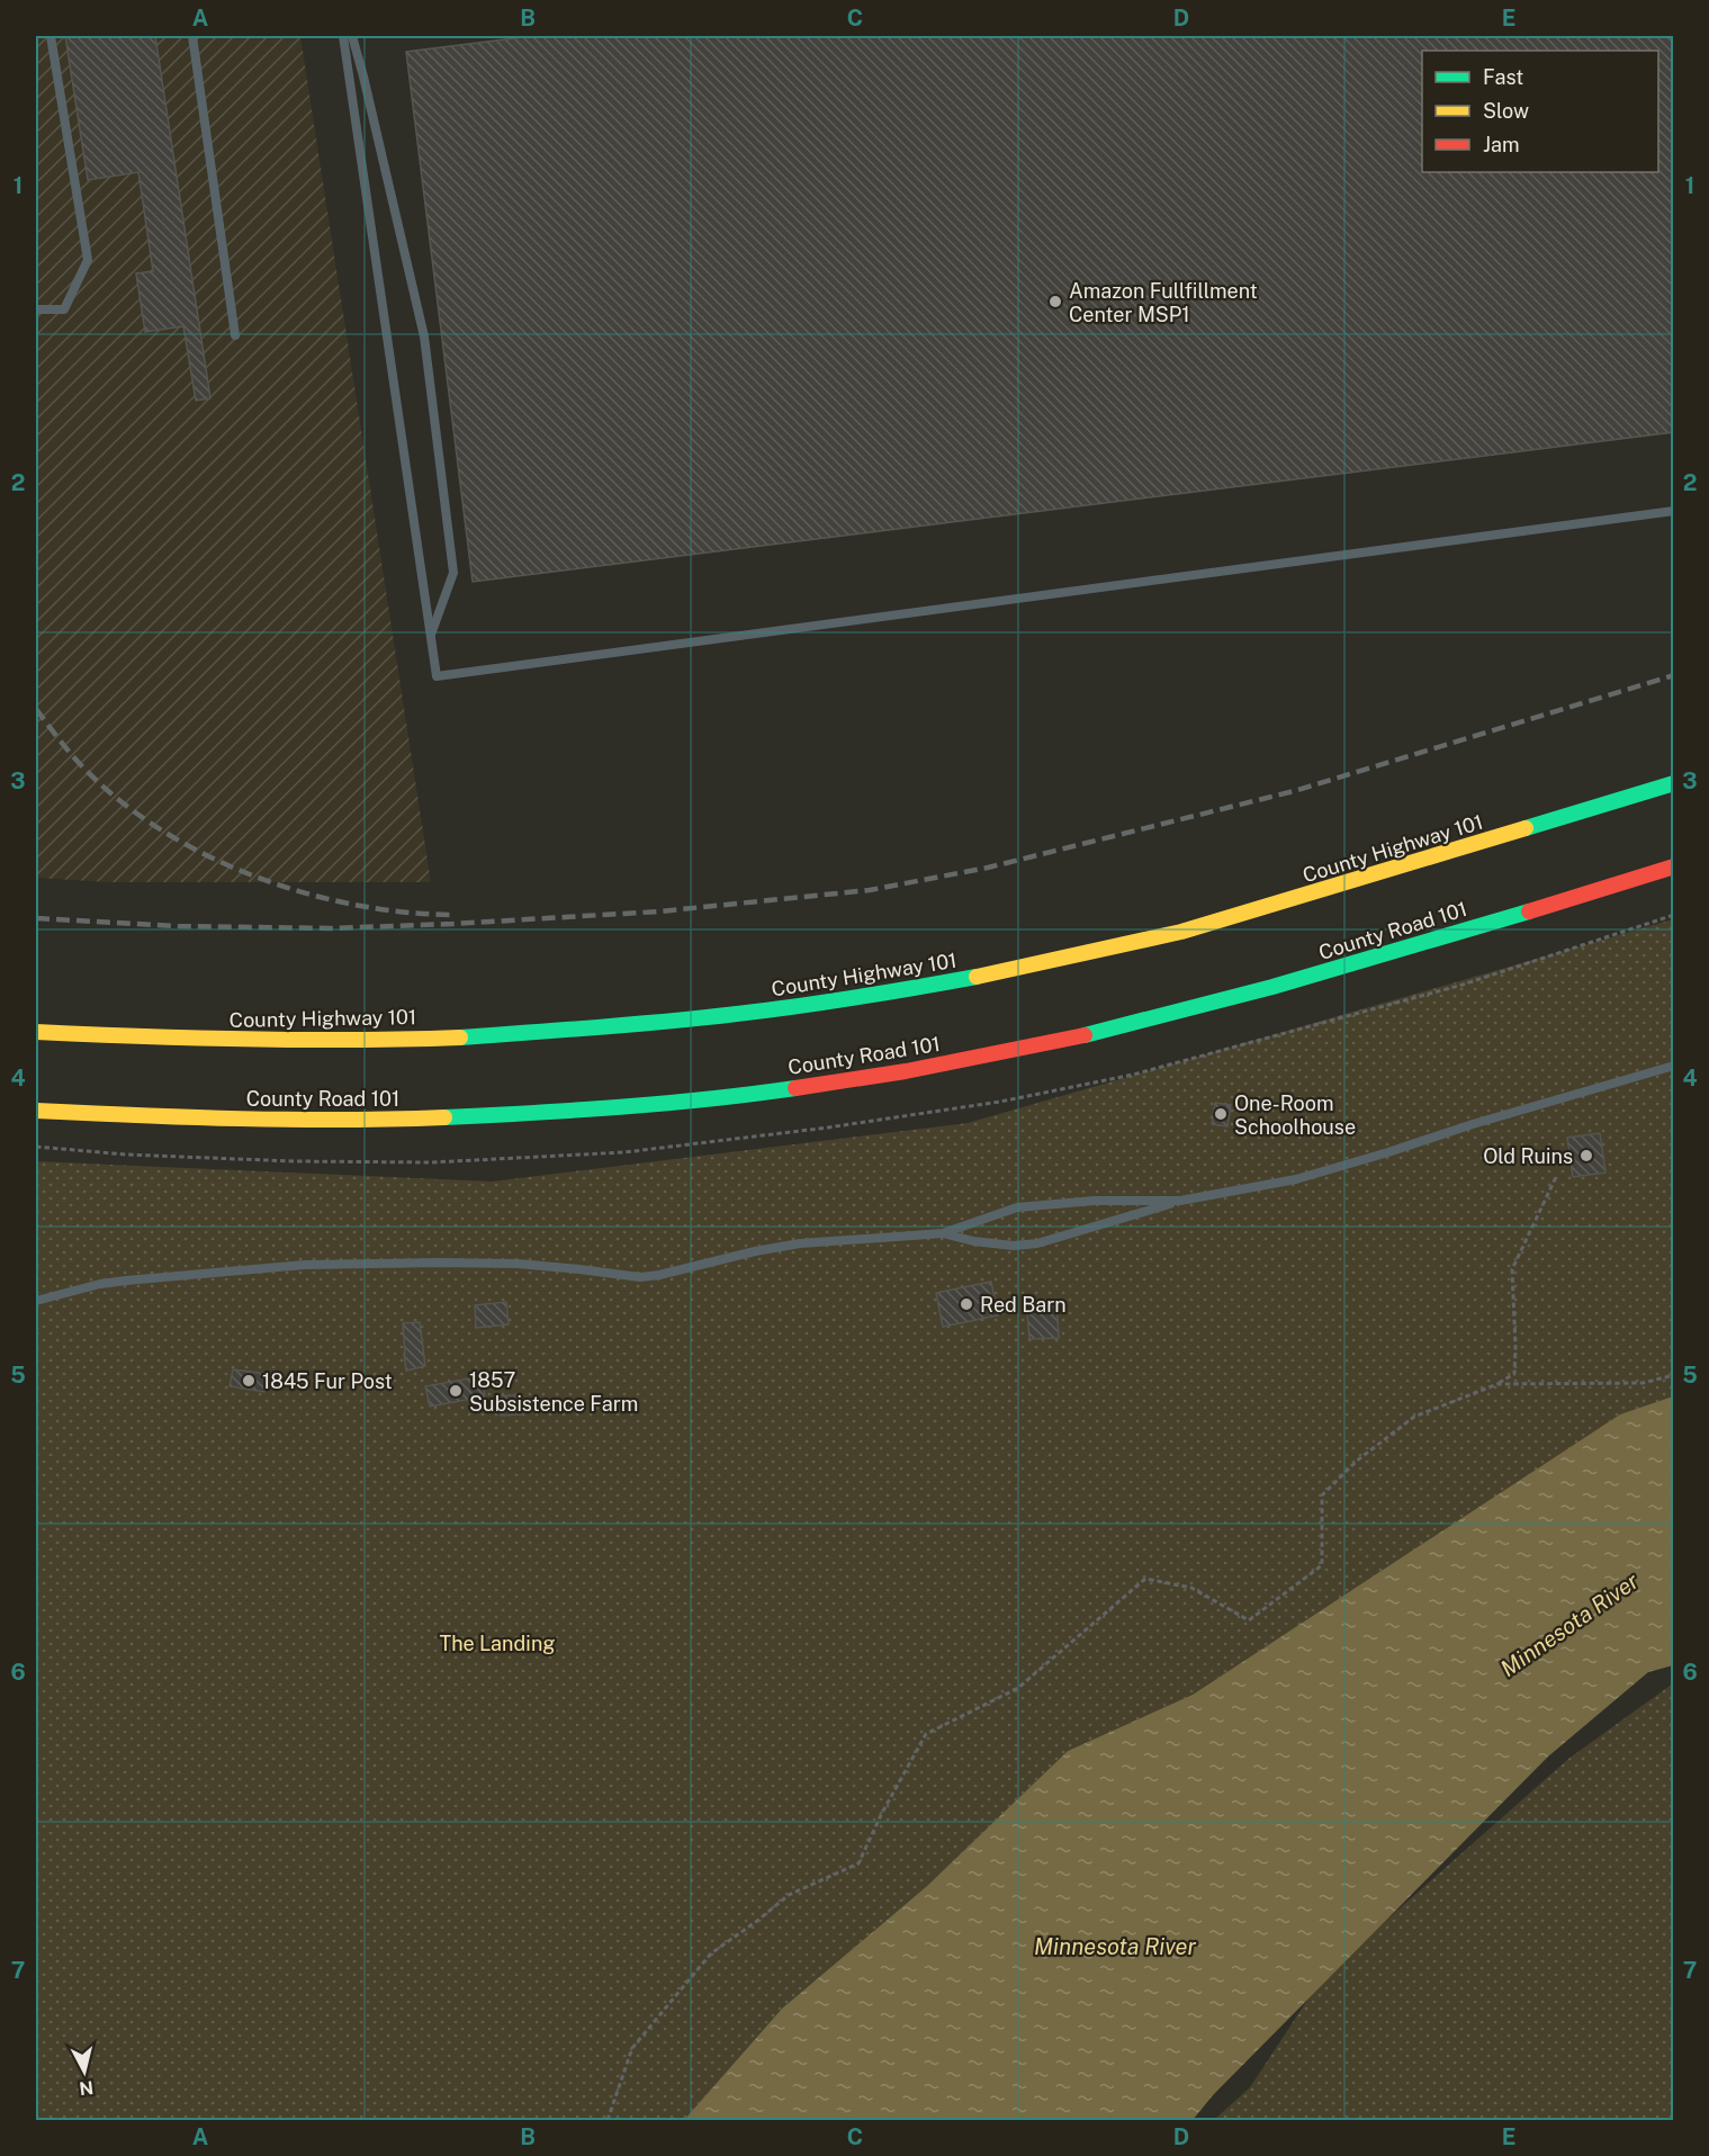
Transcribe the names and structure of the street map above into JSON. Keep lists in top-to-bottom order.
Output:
{
  "streets": {
    "main road": ["County Highway 101", "County Road 101"]
  },
  "water": ["Minnesota River"],
  "parks": ["The Landing"],
  "places": [
    "Amazon Fullfillment Center MSP1",
    "One-Room Schoolhouse",
    "Old Ruins",
    "Red Barn",
    "1845 Fur Post",
    "1857 Subsistence Farm"
  ],
  "legend": ["Fast", "Slow", "Jam"],
  "north": "bottom",
  "grid": {
    "columns": [
      "A",
      "B",
      "C",
      "D",
      "E"
    ],
    "rows": [
      "1",
      "2",
      "3",
      "4",
      "5",
      "6",
      "7"
    ]
  }
}
